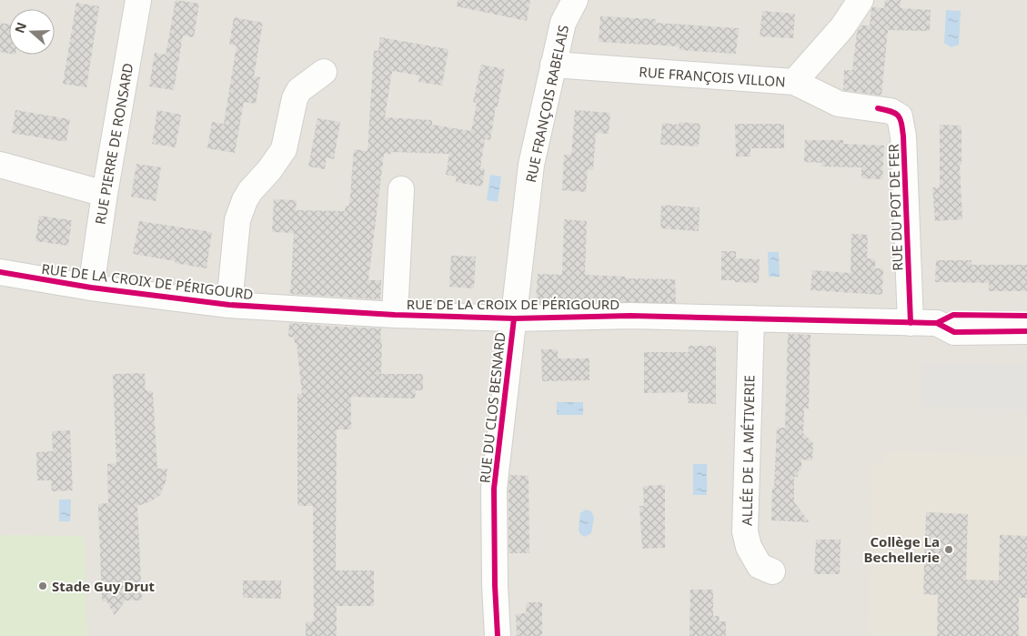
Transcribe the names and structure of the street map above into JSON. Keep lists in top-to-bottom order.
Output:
{
  "streets": {
    "street": [
      "RUE FRANÇOIS VILLON",
      "RUE FRANÇOIS RABELAIS",
      "RUE PIERRE DE RONSARD",
      "RUE DU POT DE FER",
      "RUE DE LA CROIX DE PÉRIGOURD",
      "RUE DU CLOS BESNARD",
      "ALLÉE DE LA MÉTIVERIE"
    ]
  },
  "crossings": [
    ["RUE FRANÇOIS VILLON", "RUE FRANÇOIS RABELAIS"],
    ["RUE FRANÇOIS VILLON", "RUE DU POT DE FER"],
    ["RUE FRANÇOIS RABELAIS", "RUE DE LA CROIX DE PÉRIGOURD"],
    ["RUE FRANÇOIS RABELAIS", "RUE DU CLOS BESNARD"],
    ["RUE PIERRE DE RONSARD", "RUE DE LA CROIX DE PÉRIGOURD"],
    ["RUE DU POT DE FER", "RUE DE LA CROIX DE PÉRIGOURD"],
    ["RUE DE LA CROIX DE PÉRIGOURD", "RUE DU CLOS BESNARD"],
    ["RUE DE LA CROIX DE PÉRIGOURD", "ALLÉE DE LA MÉTIVERIE"]
  ],
  "places": ["Collège La Bechellerie", "Stade Guy Drut"],
  "north": "left"
}
